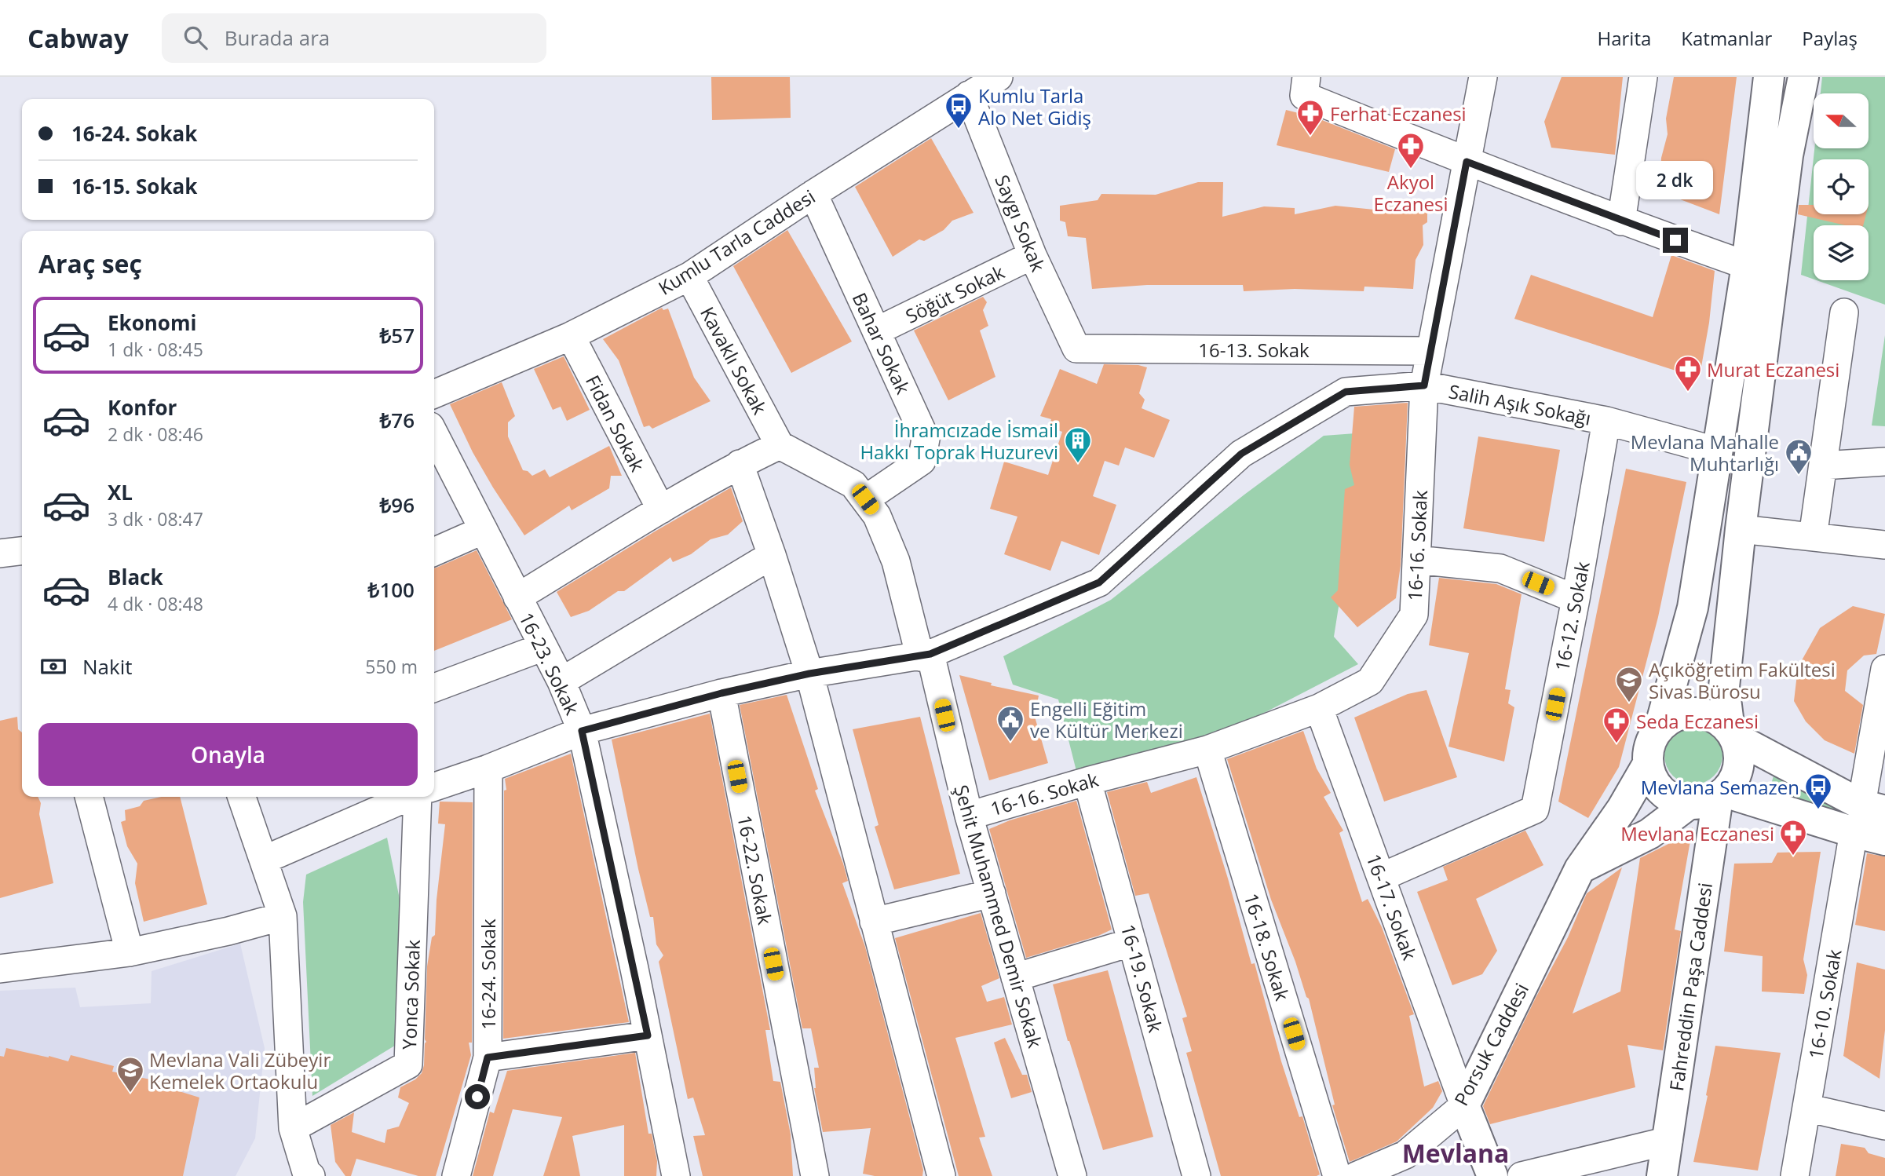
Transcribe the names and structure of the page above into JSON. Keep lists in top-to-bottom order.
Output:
{
  "streets": {
    "main road": ["Fahreddin Paşa Caddesi", "Porsuk Caddesi"],
    "street": [
      "Saygı Sokak",
      "Kumlu Tarla Caddesi",
      "Söğüt Sokak",
      "Bahar Sokak",
      "16-13. Sokak",
      "Kavaklı Sokak",
      "Salih Aşık Sokağı",
      "Fidan Sokak",
      "16-16. Sokak",
      "16-12. Sokak",
      "16-23. Sokak",
      "16-22. Sokak",
      "16-17. Sokak",
      "Şehit Muhammed Demir Sokak",
      "16-18. Sokak",
      "16-24. Sokak",
      "16-19. Sokak",
      "Yonca Sokak",
      "16-10. Sokak"
    ]
  },
  "crossings": [
    ["Saygı Sokak", "Kumlu Tarla Caddesi"],
    ["Saygı Sokak", "Söğüt Sokak"],
    ["Saygı Sokak", "16-13. Sokak"],
    ["Kumlu Tarla Caddesi", "Bahar Sokak"],
    ["Kumlu Tarla Caddesi", "Kavaklı Sokak"],
    ["Kumlu Tarla Caddesi", "Fidan Sokak"],
    ["Söğüt Sokak", "Bahar Sokak"],
    ["Bahar Sokak", "Şehit Muhammed Demir Sokak"],
    ["16-13. Sokak", "16-16. Sokak"],
    ["Kavaklı Sokak", "Şehit Muhammed Demir Sokak"],
    ["Salih Aşık Sokağı", "16-16. Sokak"],
    ["Salih Aşık Sokağı", "16-12. Sokak"],
    ["Salih Aşık Sokağı", "16-23. Sokak"],
    ["Salih Aşık Sokağı", "16-22. Sokak"],
    ["Salih Aşık Sokağı", "Şehit Muhammed Demir Sokak"],
    ["Salih Aşık Sokağı", "16-24. Sokak"],
    ["16-16. Sokak", "16-17. Sokak"],
    ["16-16. Sokak", "Şehit Muhammed Demir Sokak"],
    ["16-16. Sokak", "16-18. Sokak"],
    ["16-16. Sokak", "16-19. Sokak"],
    ["16-12. Sokak", "16-17. Sokak"],
    ["16-17. Sokak", "Porsuk Caddesi"],
    ["Fahreddin Paşa Caddesi", "Porsuk Caddesi"]
  ],
  "districts": ["Mevlana"],
  "places": {
    "bus stop": ["Kumlu Tarla Alo Net Gidiş", "Mevlana Semazen"],
    "pharmacy": [
      "Ferhat Eczanesi",
      "Akyol Eczanesi",
      "Murat Eczanesi",
      "Seda Eczanesi",
      "Mevlana Eczanesi"
    ],
    "building": ["İhramcızade İsmail Hakkı Toprak Huzurevi"],
    "public building": ["Mevlana Mahalle Muhtarlığı", "Engelli Eğitim ve Kültür Merkezi"],
    "school or university": ["Açıköğretim Fakültesi Sivas Bürosu", "Mevlana Vali Zübeyir Kemelek Ortaokulu"]
  },
  "north": "left",
  "page": {
    "header": "Cabway",
    "search": "Burada ara",
    "nav": ["Harita", "Katmanlar", "Paylaş"],
    "banner": ["16-24. Sokak", "16-15. Sokak"],
    "bubble": "2 dk",
    "heading": "Araç seç",
    "list": [
      {
        "name": "Ekonomi",
        "note": "1 dk · 08:45",
        "value": "₺57"
      },
      {
        "name": "Konfor",
        "note": "2 dk · 08:46",
        "value": "₺76"
      },
      {
        "name": "XL",
        "note": "3 dk · 08:47",
        "value": "₺96"
      },
      {
        "name": "Black",
        "note": "4 dk · 08:48",
        "value": "₺100"
      }
    ],
    "pay": ["Nakit", "550 m"],
    "buttons": "Onayla"
  }
}
